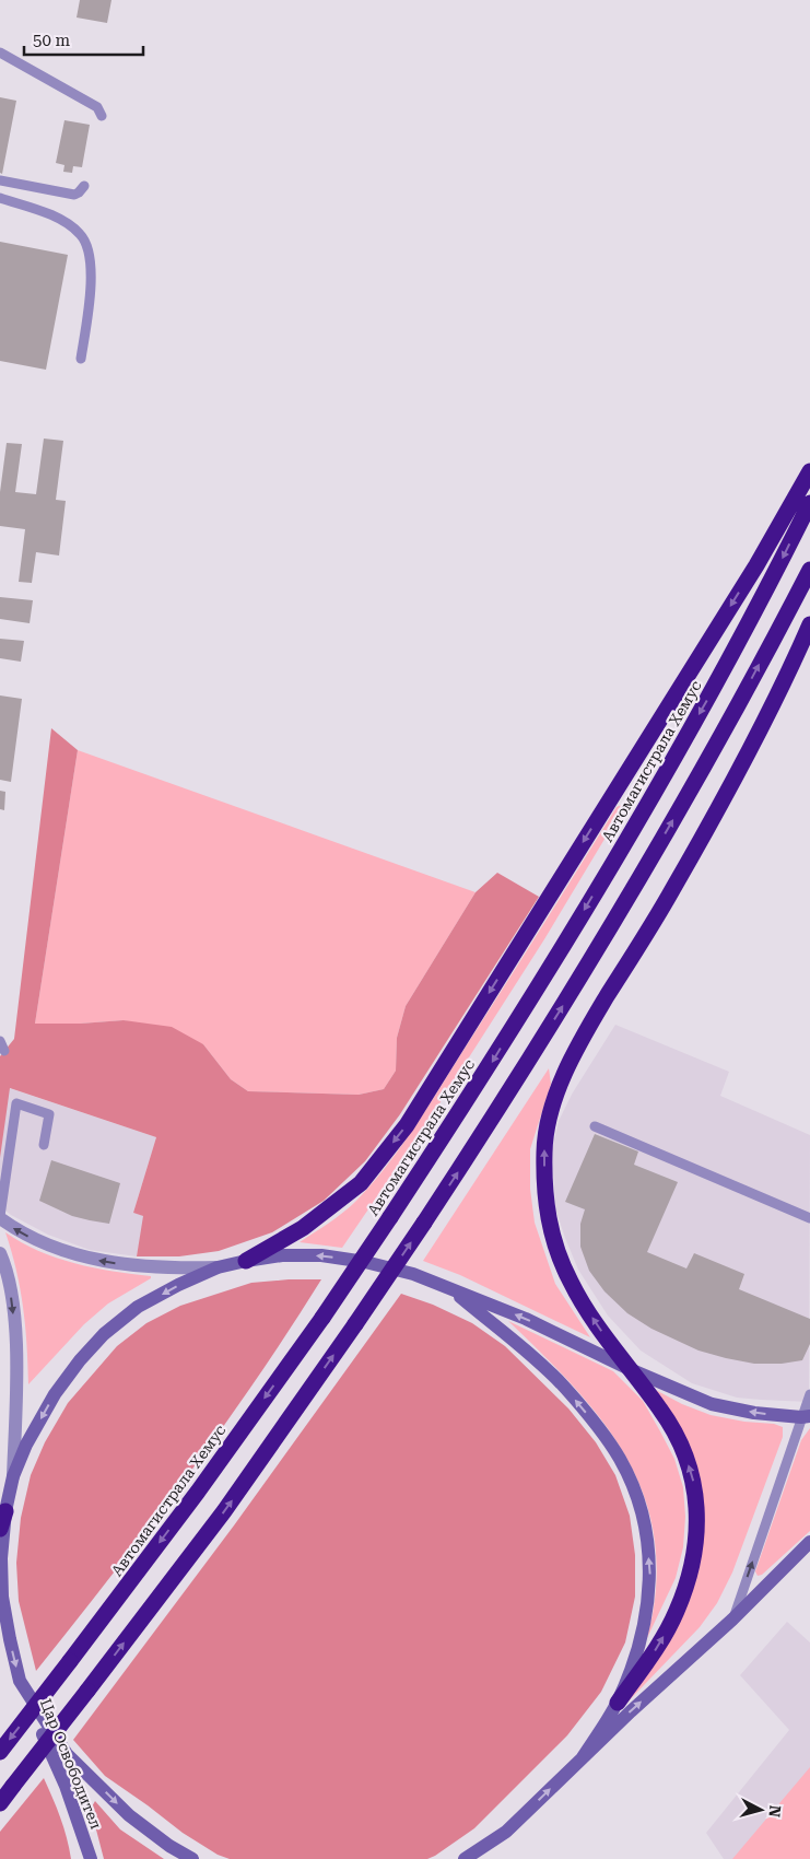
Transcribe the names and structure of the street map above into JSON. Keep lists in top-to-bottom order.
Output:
{
  "streets": {
    "highway": ["Автомагистрала Хемус"],
    "main road": ["Цар Освободител"]
  },
  "scale_bar": "50 m",
  "north": "right"
}
